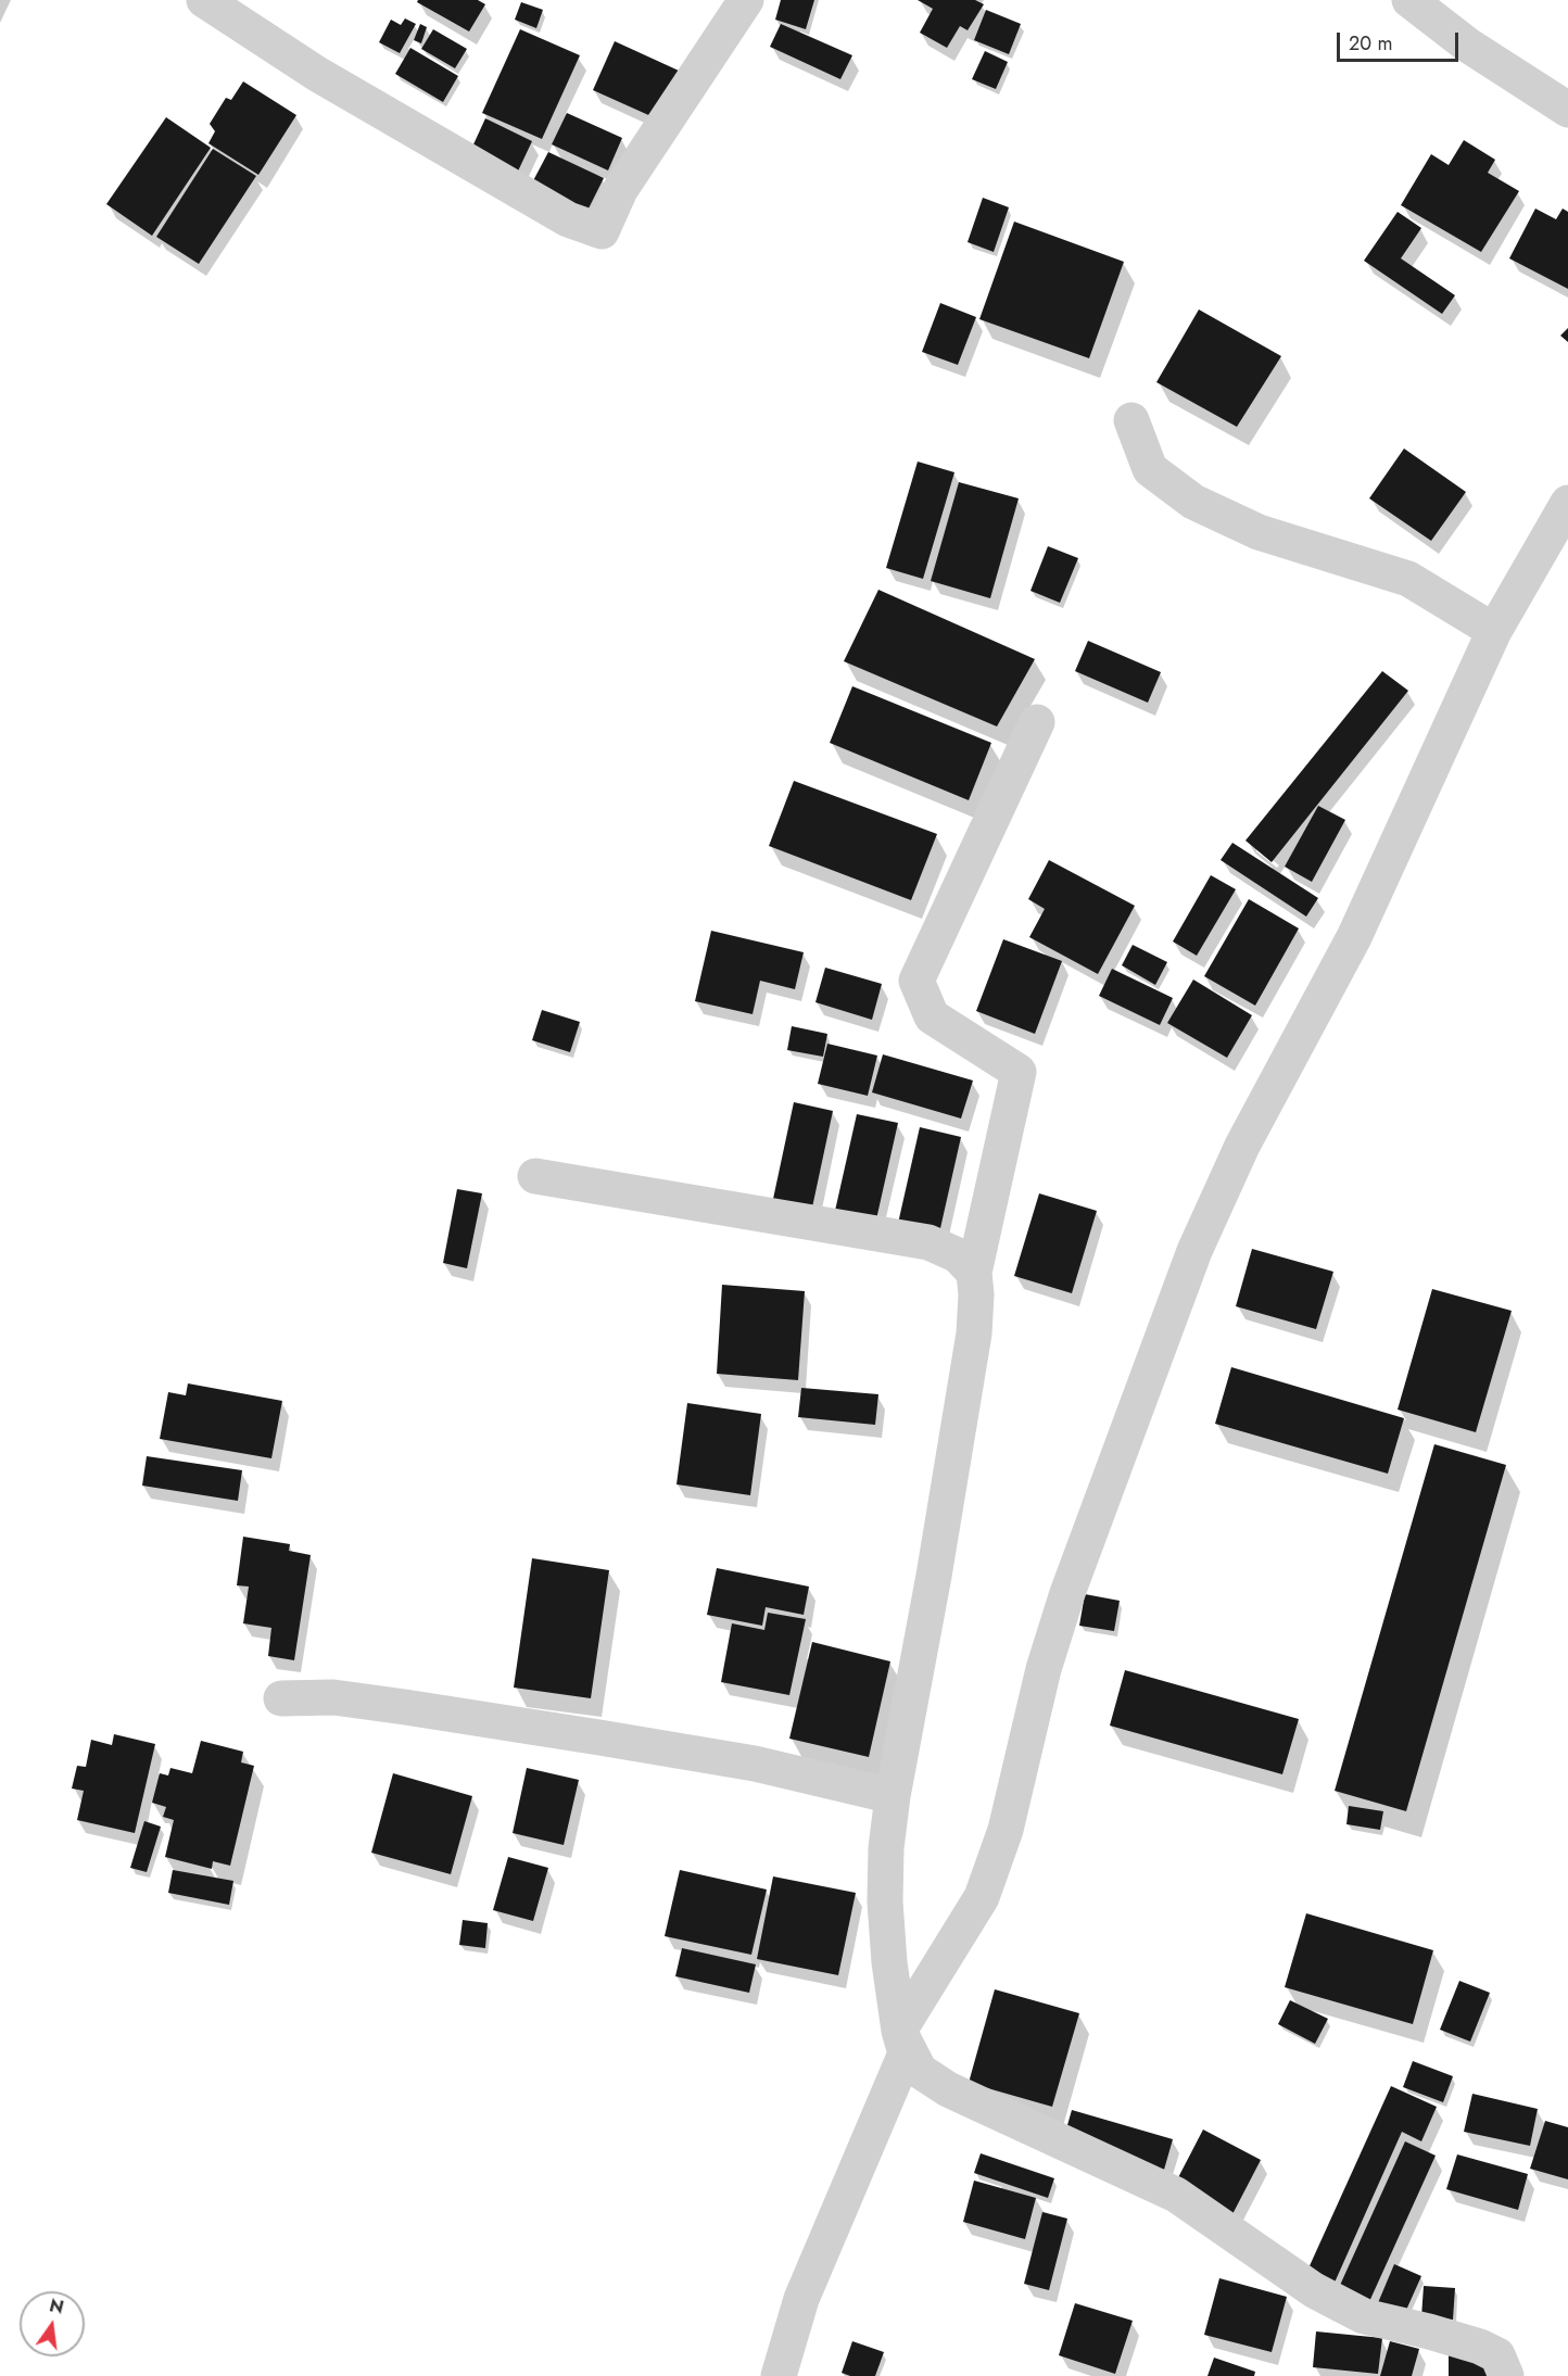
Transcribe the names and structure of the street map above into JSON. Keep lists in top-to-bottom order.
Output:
{
  "scale_bar": "20 m",
  "north": "top"
}
